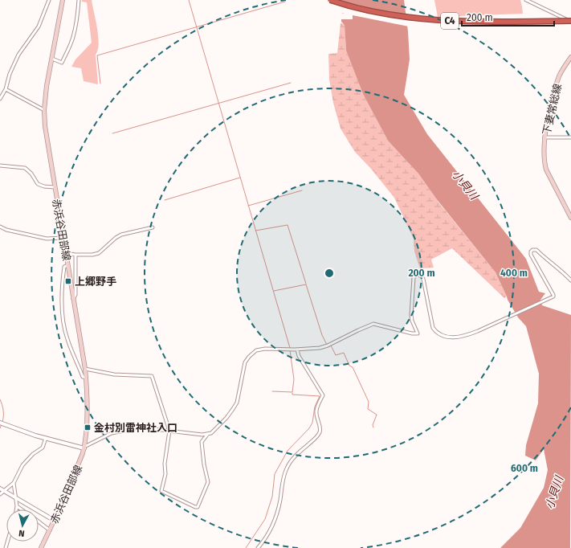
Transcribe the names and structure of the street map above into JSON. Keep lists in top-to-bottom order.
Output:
{
  "streets": {
    "highway": ["C4"],
    "main road": ["下妻常総線", "赤浜谷田部線"]
  },
  "water": ["小貝川"],
  "places": {
    "transit": ["上郷野手", "金村別雷神社入口"]
  },
  "scale_bar": "200 m",
  "north": "bottom",
  "rings": ["200 m", "400 m", "600 m"]
}
